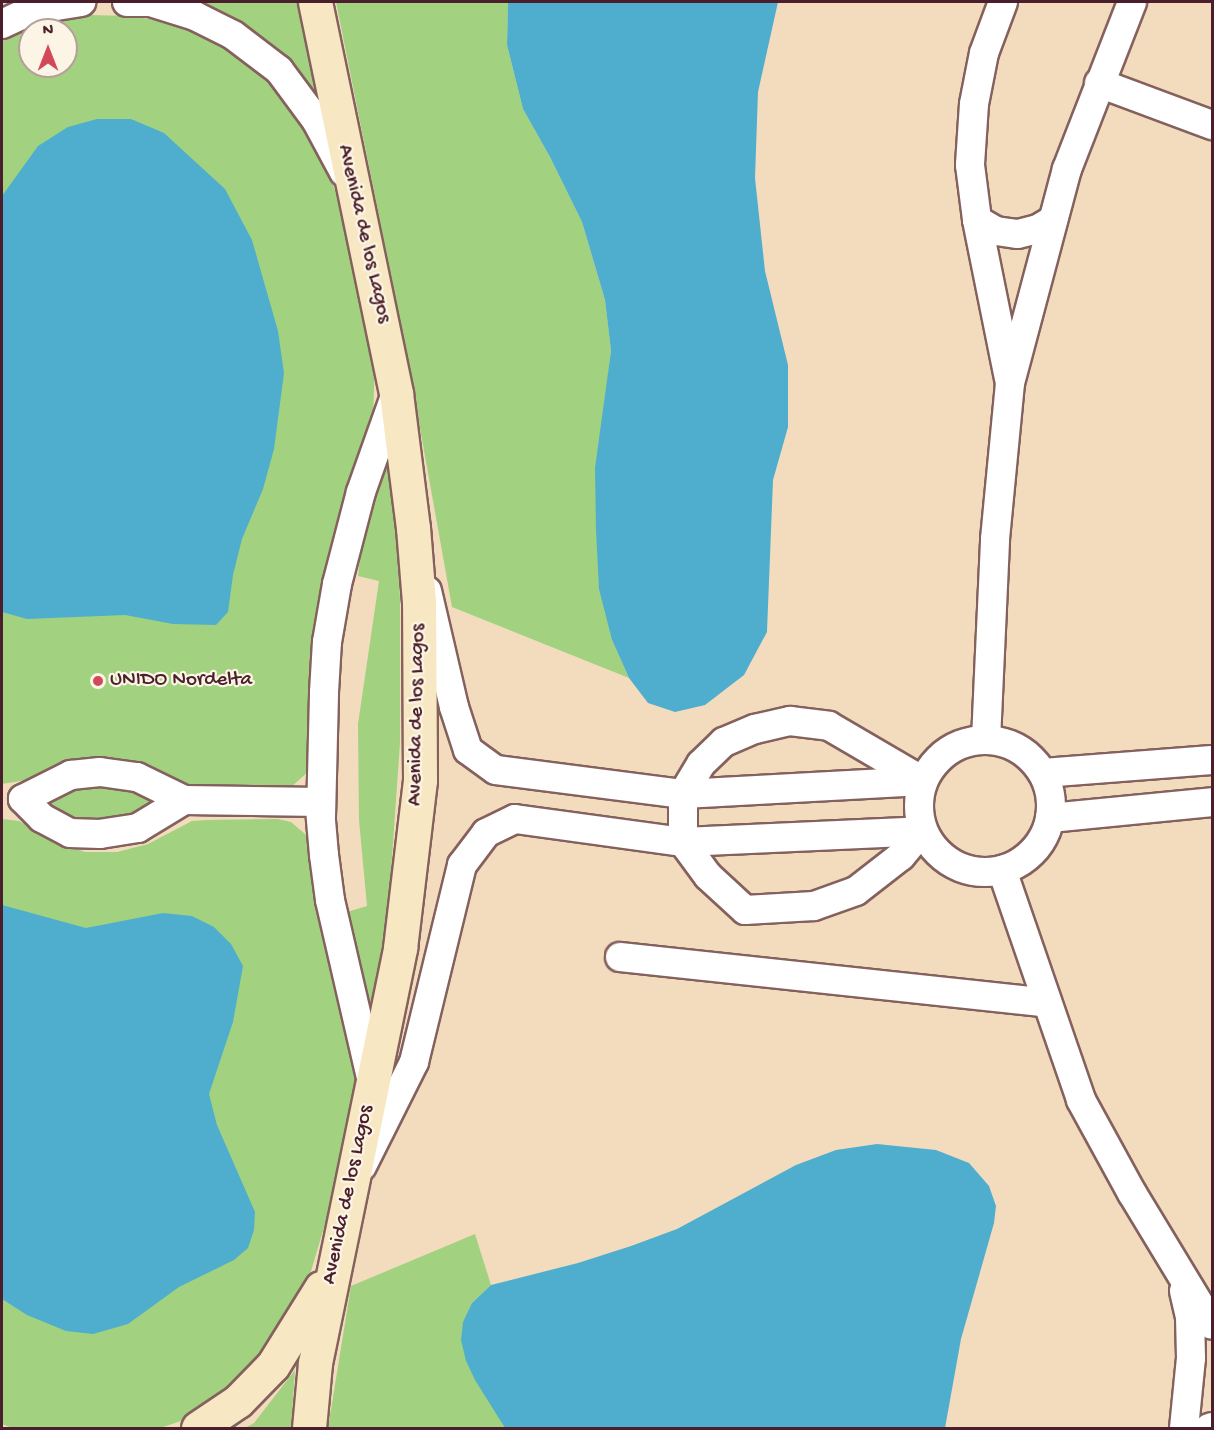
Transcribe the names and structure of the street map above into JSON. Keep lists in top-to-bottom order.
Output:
{
  "streets": {
    "street": ["Avenida de los Lagos"]
  },
  "places": ["UNIDO Nordelta"],
  "north": "top"
}
